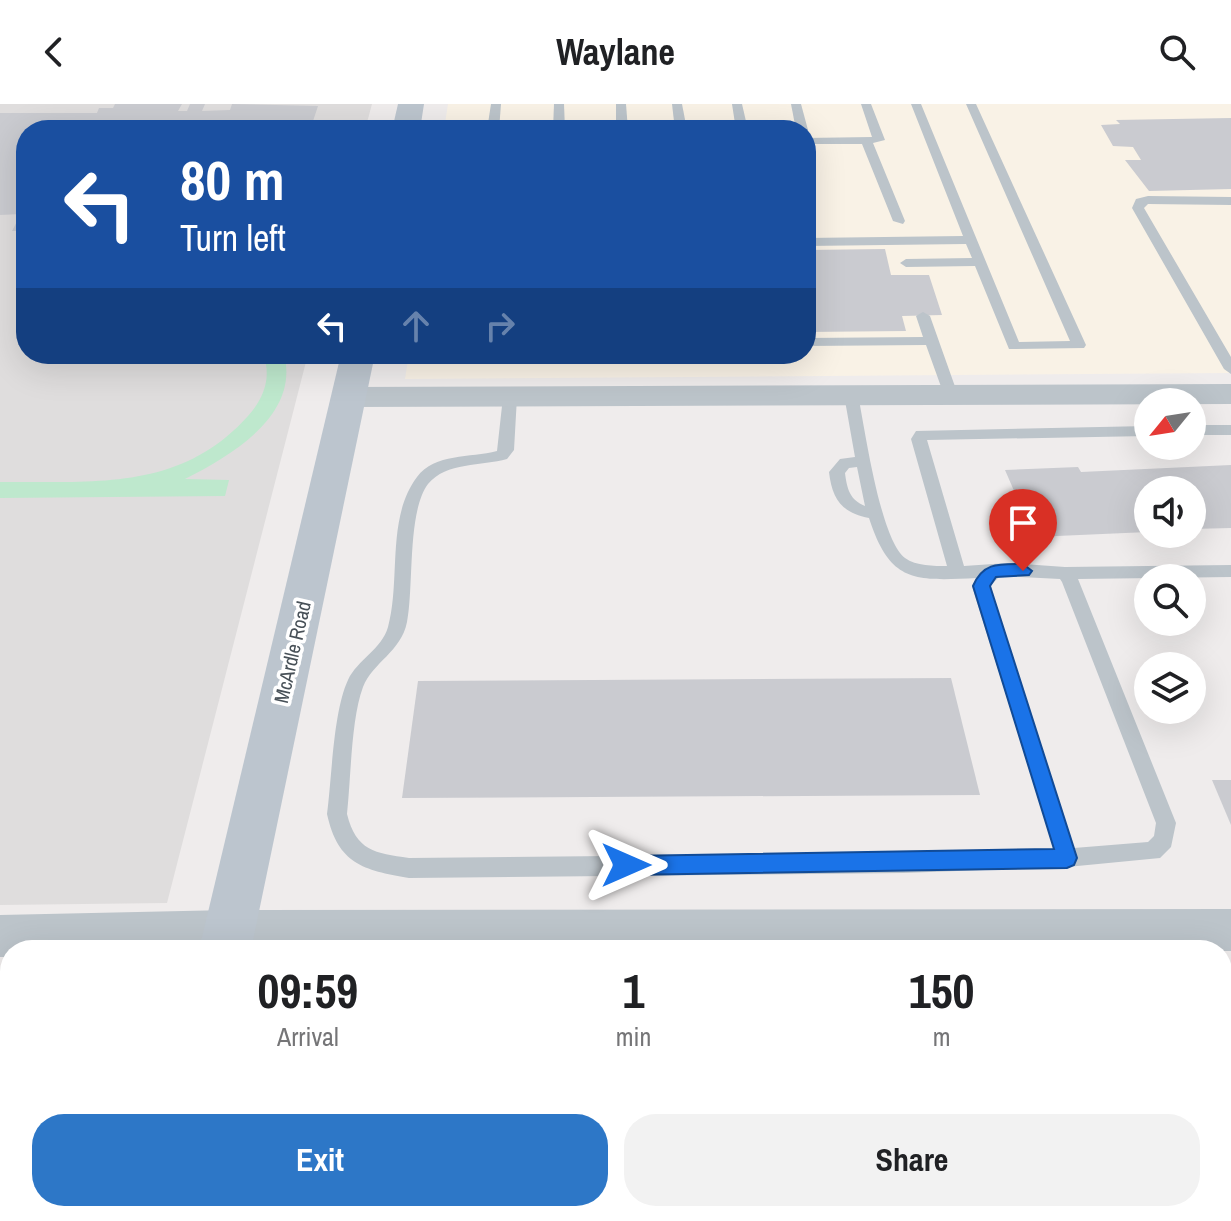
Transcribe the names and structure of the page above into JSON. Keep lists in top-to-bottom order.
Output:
{
  "streets": {
    "main road": ["McArdle Road"]
  },
  "north": "bottom left",
  "page": {
    "header": "Waylane",
    "turn": ["80 m", "Turn left"],
    "eta": [
      "09:59",
      "Arrival",
      "1",
      "min",
      "150",
      "m"
    ],
    "buttons": ["Exit", "Share"]
  }
}
